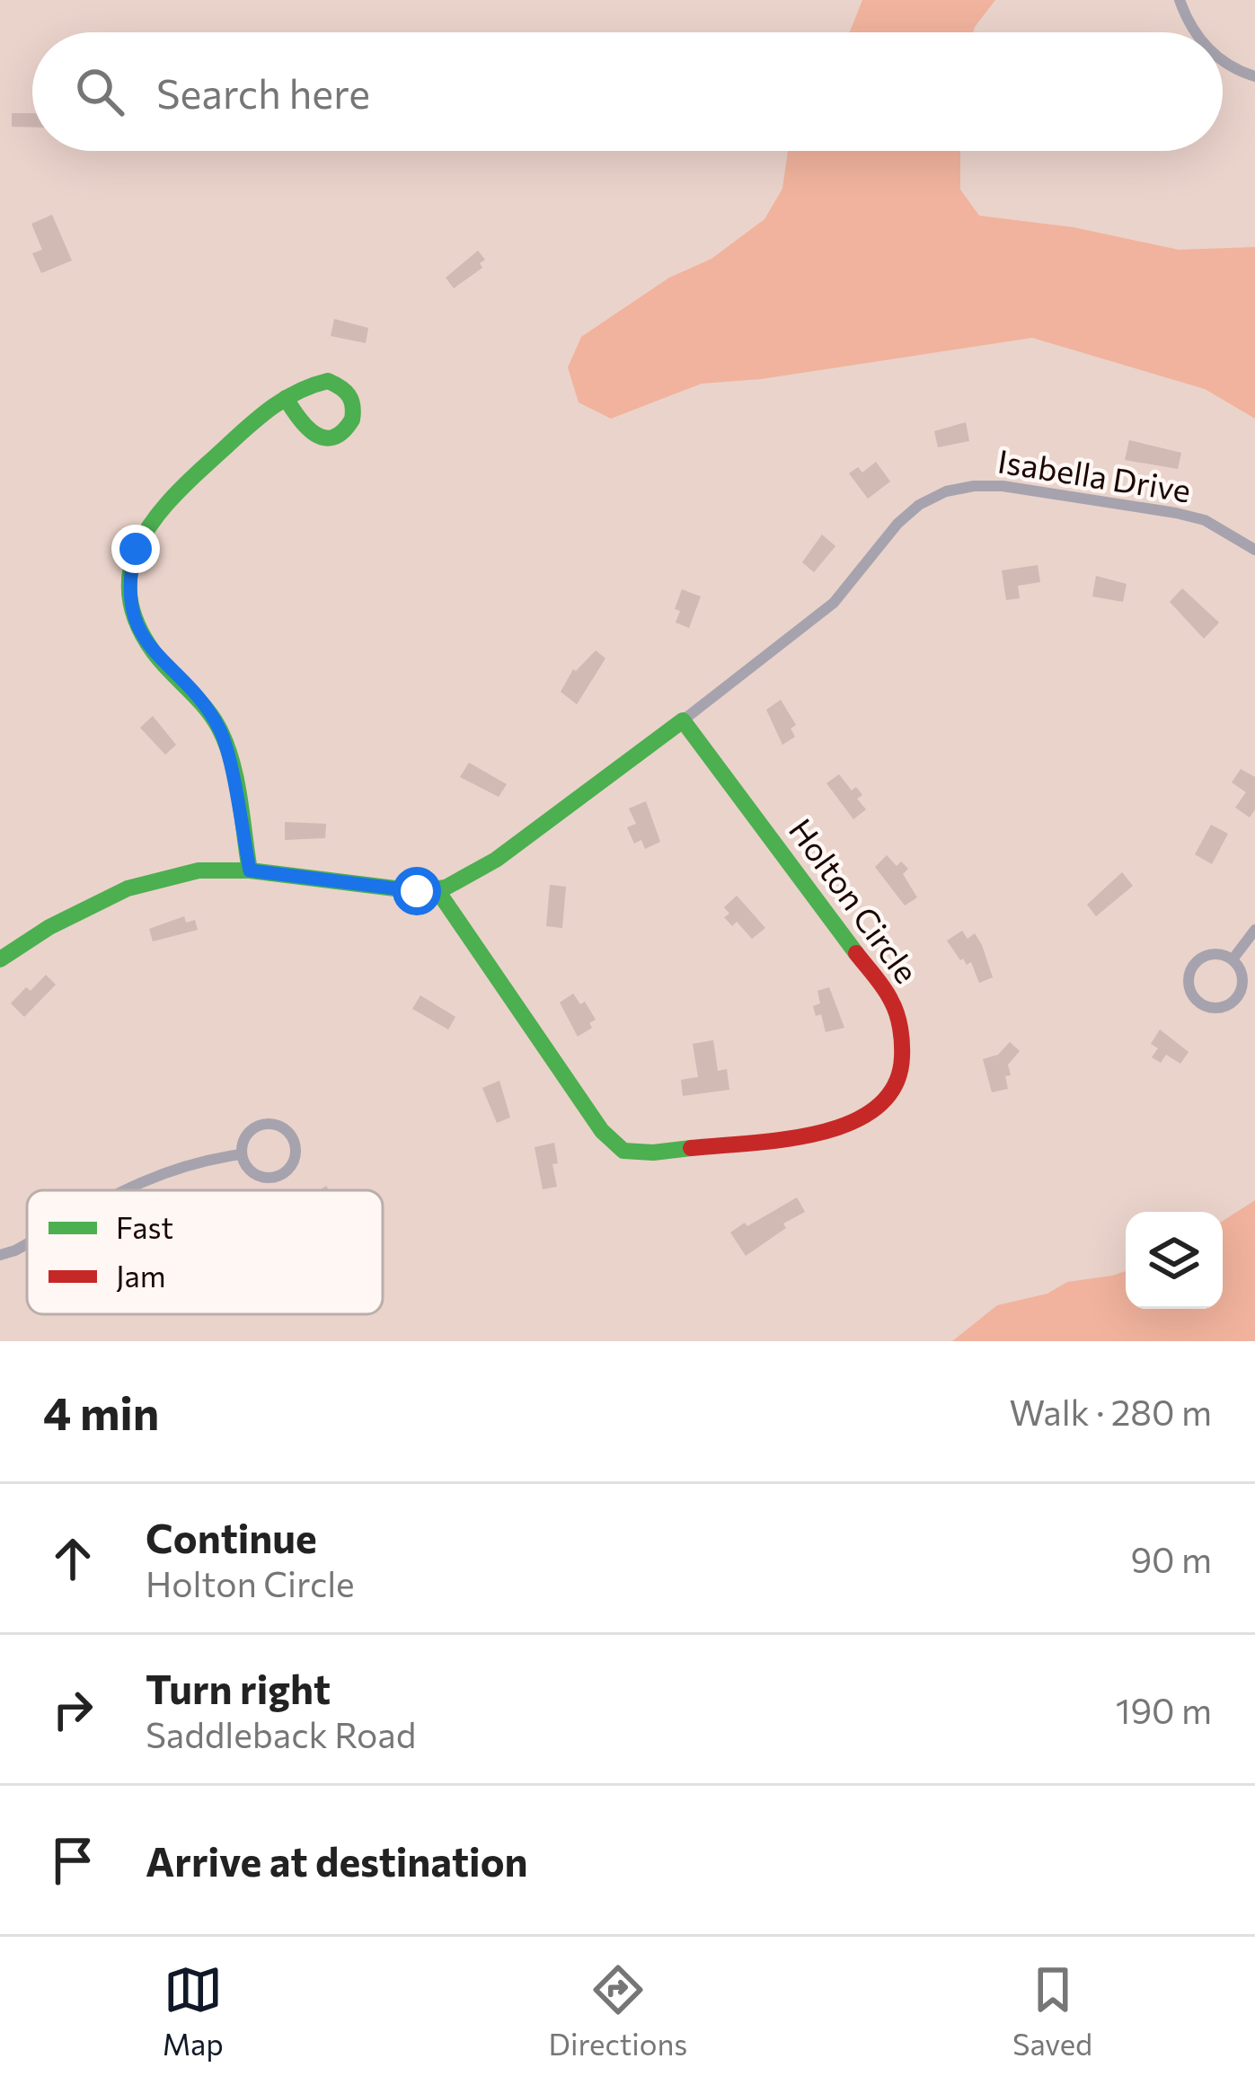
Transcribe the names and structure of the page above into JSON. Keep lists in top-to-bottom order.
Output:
{
  "streets": {
    "street": ["Isabella Drive", "Holton Circle"]
  },
  "crossings": [
    ["Isabella Drive", "Holton Circle"]
  ],
  "legend": ["Fast", "Jam"],
  "page": {
    "search": "Search here",
    "heading": ["4 min", "Walk · 280 m"],
    "list": [
      ["Continue", "Holton Circle", "90 m"],
      ["Turn right", "Saddleback Road", "190 m"],
      "Arrive at destination"
    ],
    "nav": ["Map", "Directions", "Saved"]
  }
}
